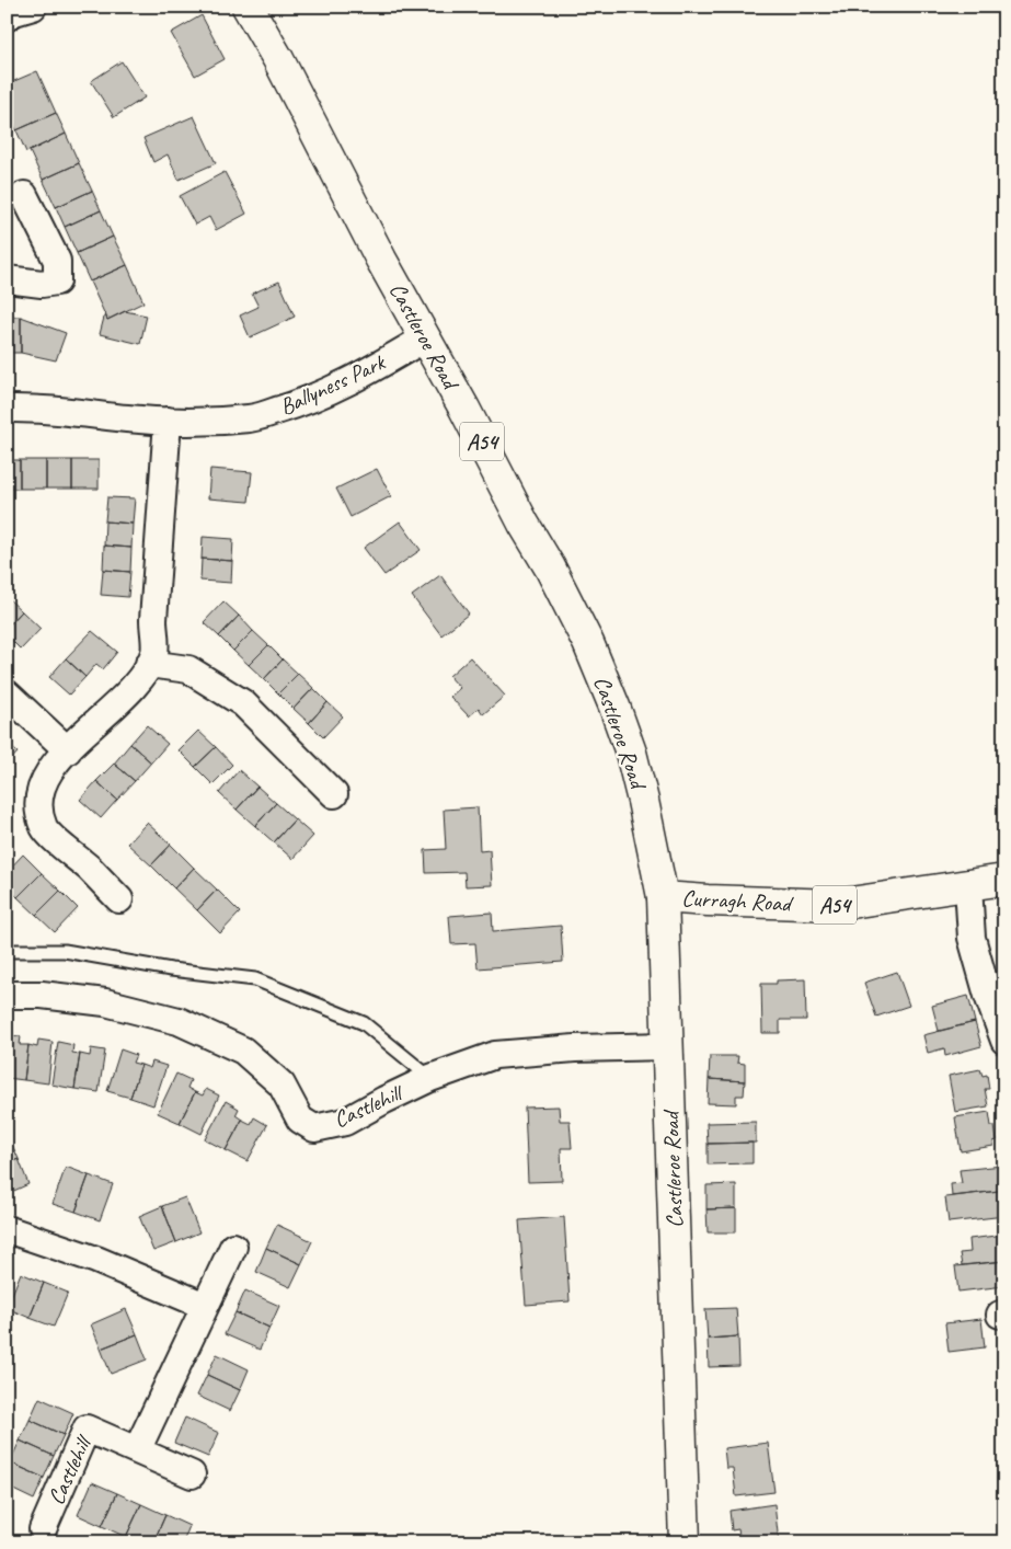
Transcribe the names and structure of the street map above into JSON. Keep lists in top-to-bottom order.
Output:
{
  "streets": {
    "main road": ["Castleroe Road", "A54", "Curragh Road"],
    "street": ["Ballyness Park", "Castlehill"]
  },
  "crossings": [
    ["Castleroe Road", "Ballyness Park"],
    ["Castleroe Road", "Curragh Road"],
    ["Castleroe Road", "Castlehill"]
  ]
}
